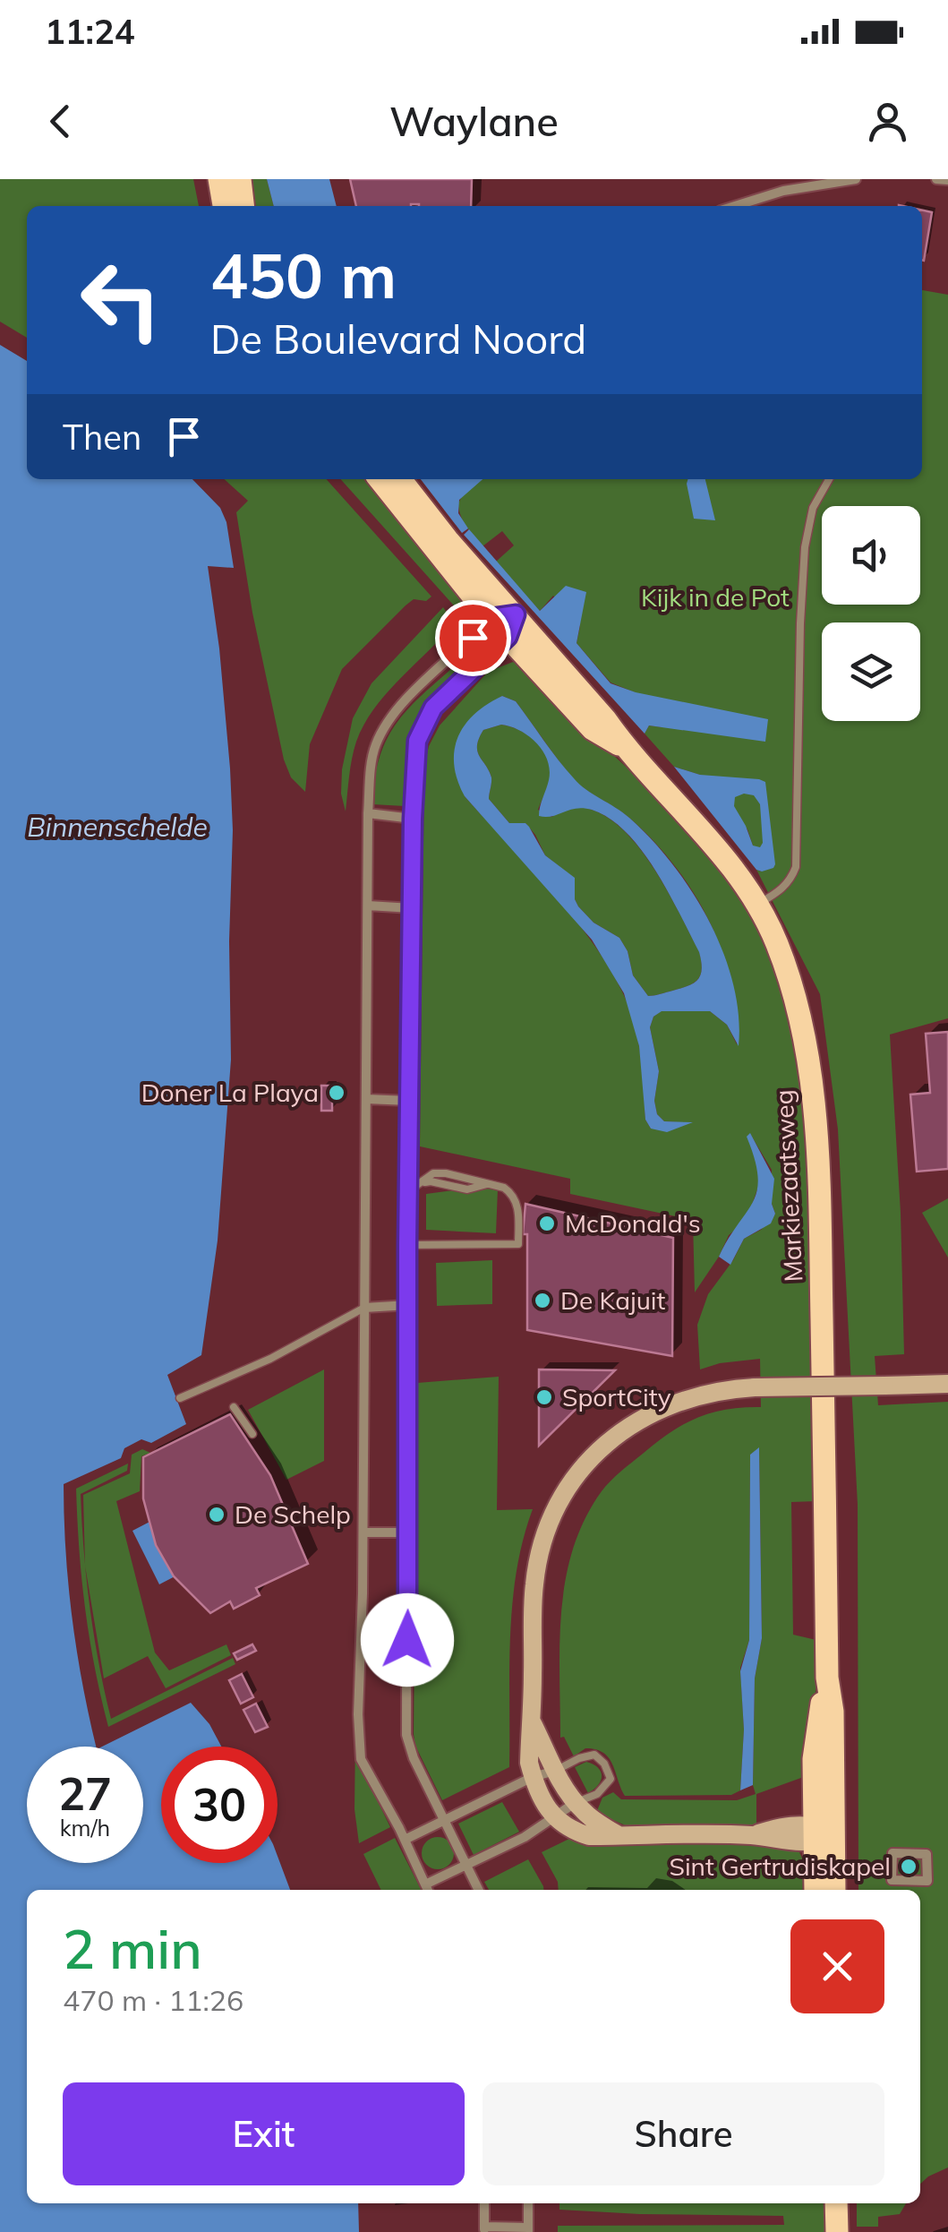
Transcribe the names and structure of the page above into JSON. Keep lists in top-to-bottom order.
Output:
{
  "streets": {
    "main road": ["Markiezaatsweg"]
  },
  "water": ["Binnenschelde"],
  "parks": ["Kijk in de Pot"],
  "places": [
    "Doner La Playa",
    "McDonald's",
    "De Kajuit",
    "SportCity",
    "De Schelp",
    "Sint Gertrudiskapel"
  ],
  "page": {
    "status": "11:24",
    "header": "Waylane",
    "turn": ["450 m", "De Boulevard Noord"],
    "then": "Then",
    "speed": "27 km/h",
    "limit": "30",
    "heading": ["2 min", "470 m · 11:26"],
    "buttons": ["Exit", "Share"]
  }
}
